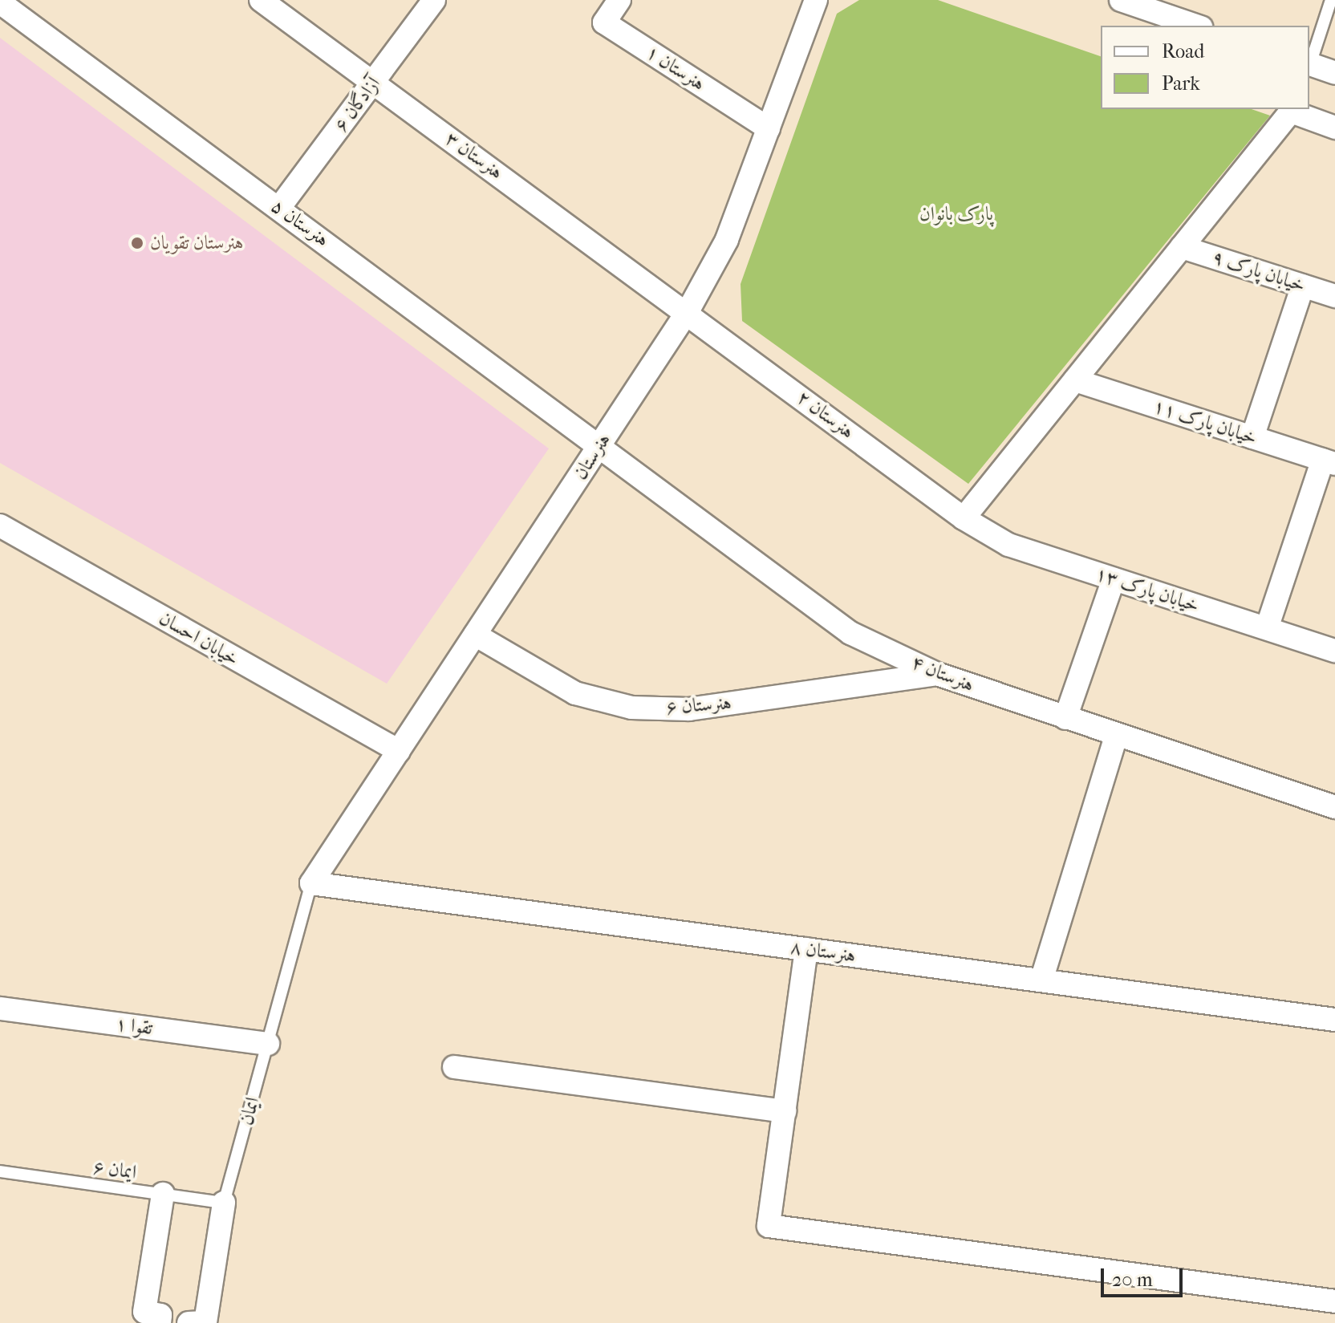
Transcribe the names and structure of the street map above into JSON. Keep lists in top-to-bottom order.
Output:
{
  "streets": {
    "street": [
      "هنرستان ۱",
      "آزادگان ۶",
      "هنرستان ۳",
      "هنرستان ۵",
      "خیابان پارک ۹",
      "هنرستان ۲",
      "خیابان پارک ۱۱",
      "هنرستان",
      "خیابان پارک ۱۳",
      "خیابان احسان",
      "هنرستان ۴",
      "هنرستان ۶",
      "هنرستان ۸",
      "تقوا ۱",
      "ایمان"
    ],
    "lane": ["ایمان ۶"]
  },
  "crossings": [
    ["هنرستان ۱", "هنرستان"],
    ["آزادگان ۶", "هنرستان ۳"],
    ["آزادگان ۶", "هنرستان ۵"],
    ["هنرستان ۳", "هنرستان ۲"],
    ["هنرستان ۳", "هنرستان"],
    ["هنرستان ۵", "هنرستان"],
    ["هنرستان ۵", "هنرستان ۴"],
    ["هنرستان ۲", "هنرستان"],
    ["هنرستان ۲", "خیابان پارک ۱۳"],
    ["هنرستان", "خیابان احسان"],
    ["هنرستان", "هنرستان ۴"],
    ["هنرستان", "هنرستان ۶"],
    ["هنرستان", "هنرستان ۸"],
    ["هنرستان", "ایمان"],
    ["هنرستان ۴", "هنرستان ۶"],
    ["هنرستان ۸", "ایمان"],
    ["تقوا ۱", "ایمان"],
    ["ایمان", "ایمان ۶"]
  ],
  "parks": ["پارک بانوان"],
  "places": ["هنرستان تقویان"],
  "legend": ["Road", "Park"],
  "scale_bar": "20 m"
}
